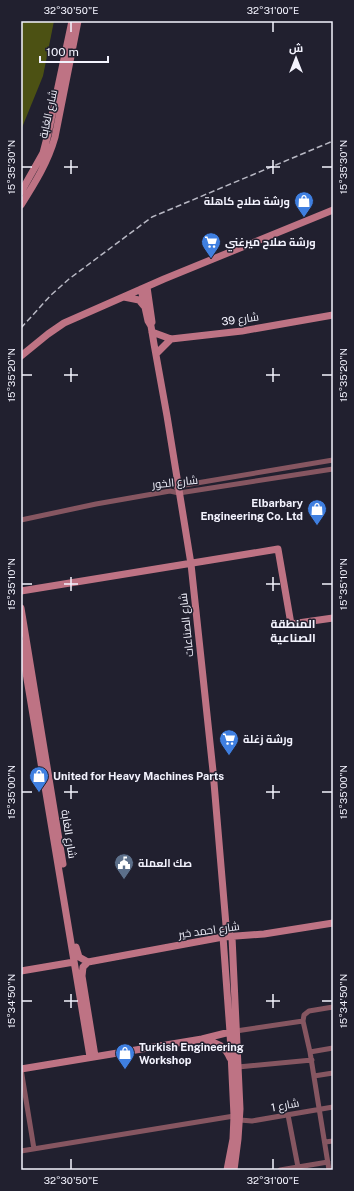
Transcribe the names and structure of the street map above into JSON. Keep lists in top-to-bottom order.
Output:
{
  "streets": {
    "main road": [
      "شارع الغابة",
      "شارع 39",
      "شارع الصناعات",
      "شارع احمد خير"
    ],
    "street": ["شارع الخور", "شارع 1"]
  },
  "crossings": [
    ["شارع الغابة", "شارع احمد خير"],
    ["شارع الخور", "شارع الصناعات"]
  ],
  "districts": ["المنطقة الصناعية"],
  "places": {
    "shop": [
      "ورشة صلاح كاهلة",
      "Elbarbary Engineering Co. Ltd",
      "United for Heavy Machines Parts",
      "Turkish Engineering Workshop"
    ],
    "supermarket": ["ورشة صلاح ميرغني", "ورشة زغلة"],
    "public building": ["صك العملة"]
  },
  "scale_bar": "100 m",
  "north": "top",
  "coordinates": [
    "32°30'50\"E",
    "32°31'00\"E",
    "15°35'30\"N",
    "15°35'20\"N",
    "15°35'10\"N",
    "15°35'00\"N",
    "15°34'50\"N"
  ]
}
